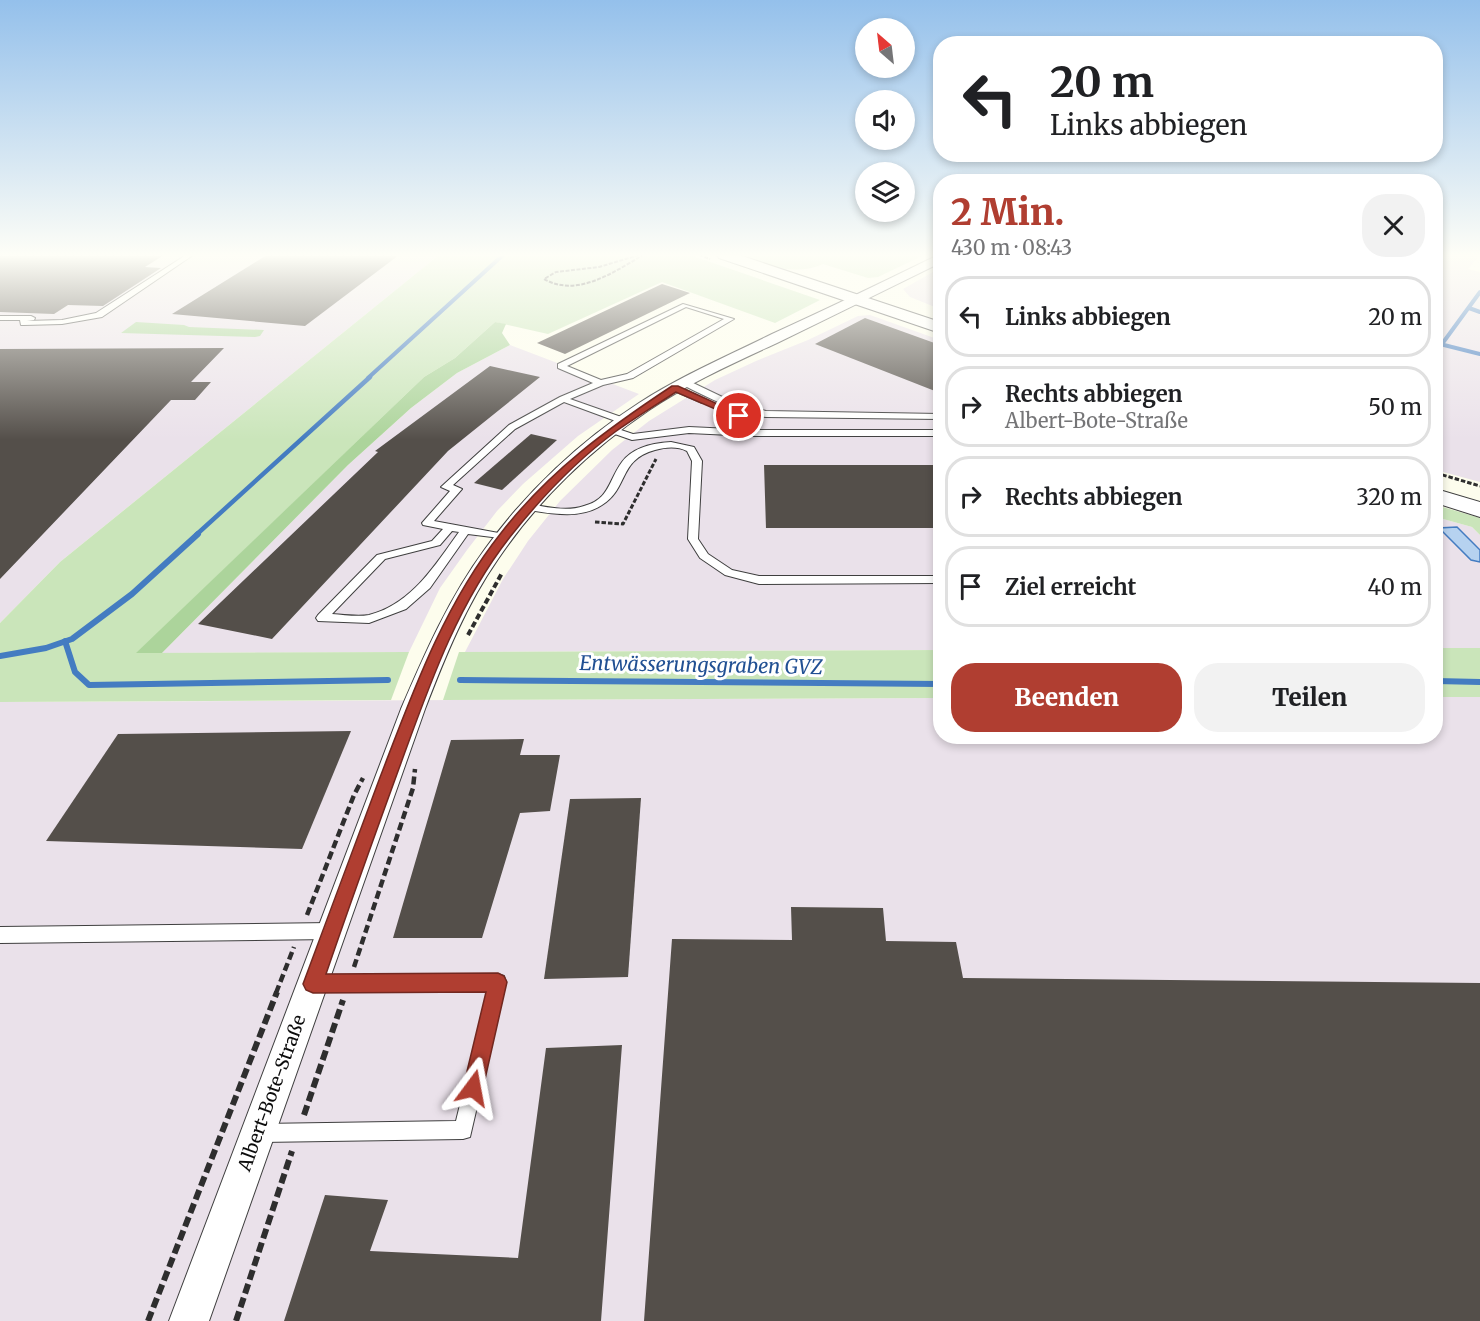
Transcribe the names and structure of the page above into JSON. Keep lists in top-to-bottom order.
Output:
{
  "streets": {
    "street": ["Albert-Bote-Straße"]
  },
  "water": ["Entwässerungsgraben GVZ"],
  "north": "top left",
  "page": {
    "turn": ["20 m", "Links abbiegen"],
    "heading": ["2 Min.", "430 m · 08:43"],
    "list": [
      {
        "name": "Links abbiegen",
        "value": "20 m"
      },
      {
        "name": "Rechts abbiegen",
        "note": "Albert-Bote-Straße",
        "value": "50 m"
      },
      {
        "name": "Rechts abbiegen",
        "value": "320 m"
      },
      {
        "name": "Ziel erreicht",
        "value": "40 m"
      }
    ],
    "buttons": ["Beenden", "Teilen"]
  }
}
